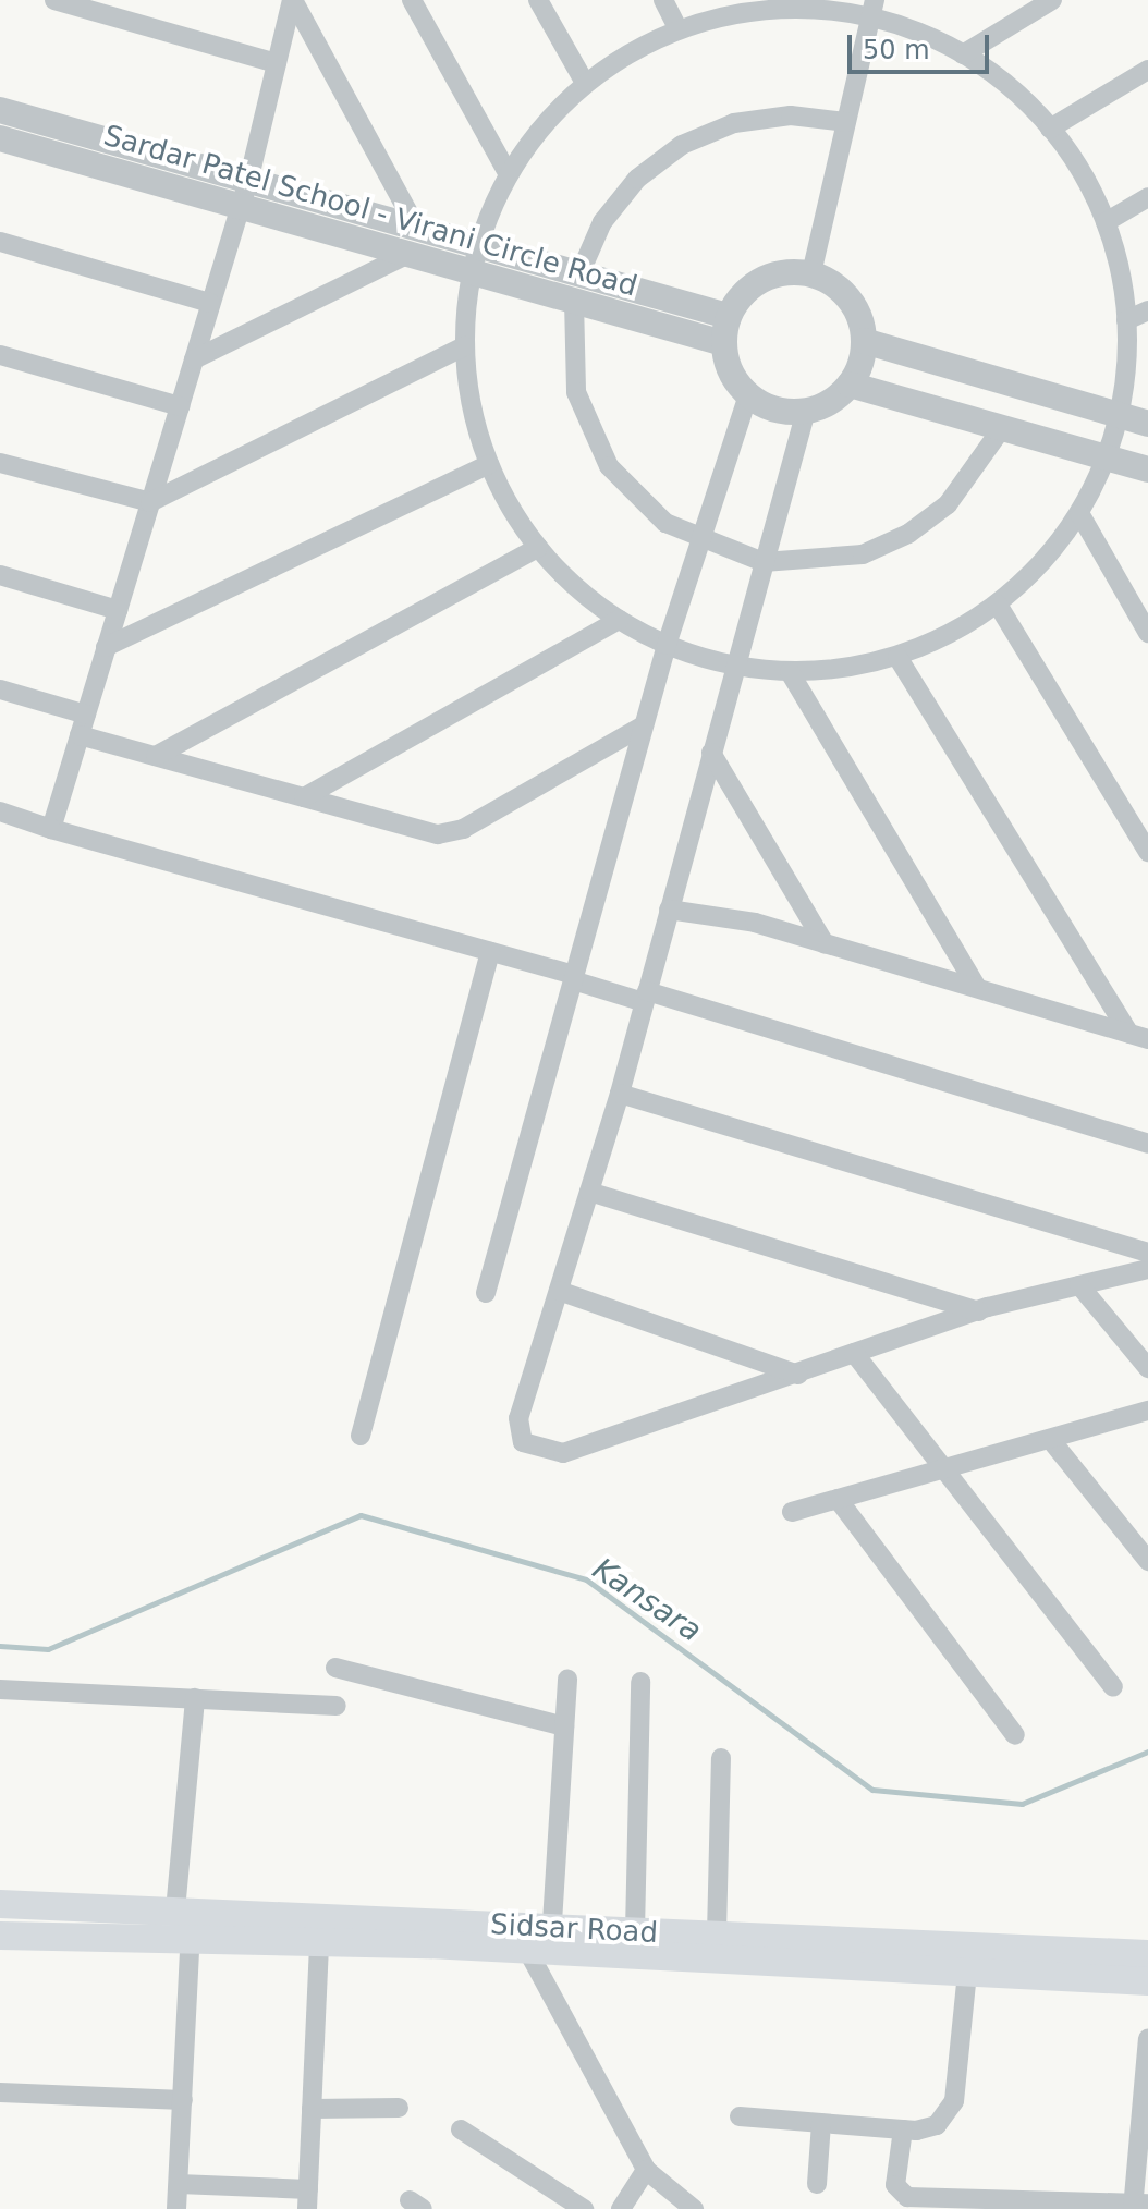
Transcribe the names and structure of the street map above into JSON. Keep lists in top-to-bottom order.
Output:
{
  "streets": {
    "main road": ["Sidsar Road"],
    "street": ["Sardar Patel School - Virani Circle Road"]
  },
  "water": ["Kansara"],
  "scale_bar": "50 m"
}
